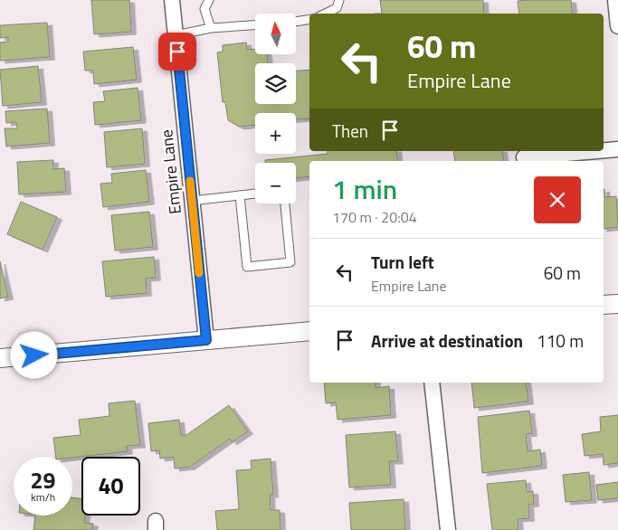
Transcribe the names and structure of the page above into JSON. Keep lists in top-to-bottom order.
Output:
{
  "streets": {
    "street": ["Empire Lane"]
  },
  "north": "top",
  "page": {
    "map_buttons": ["+", "−"],
    "turn": ["60 m", "Empire Lane"],
    "then": "Then",
    "heading": ["1 min", "170 m · 20:04"],
    "list": [
      {
        "name": "Turn left",
        "note": "Empire Lane",
        "value": "60 m"
      },
      {
        "name": "Arrive at destination",
        "value": "110 m"
      }
    ],
    "speed": "29 km/h",
    "limit": "40"
  }
}
